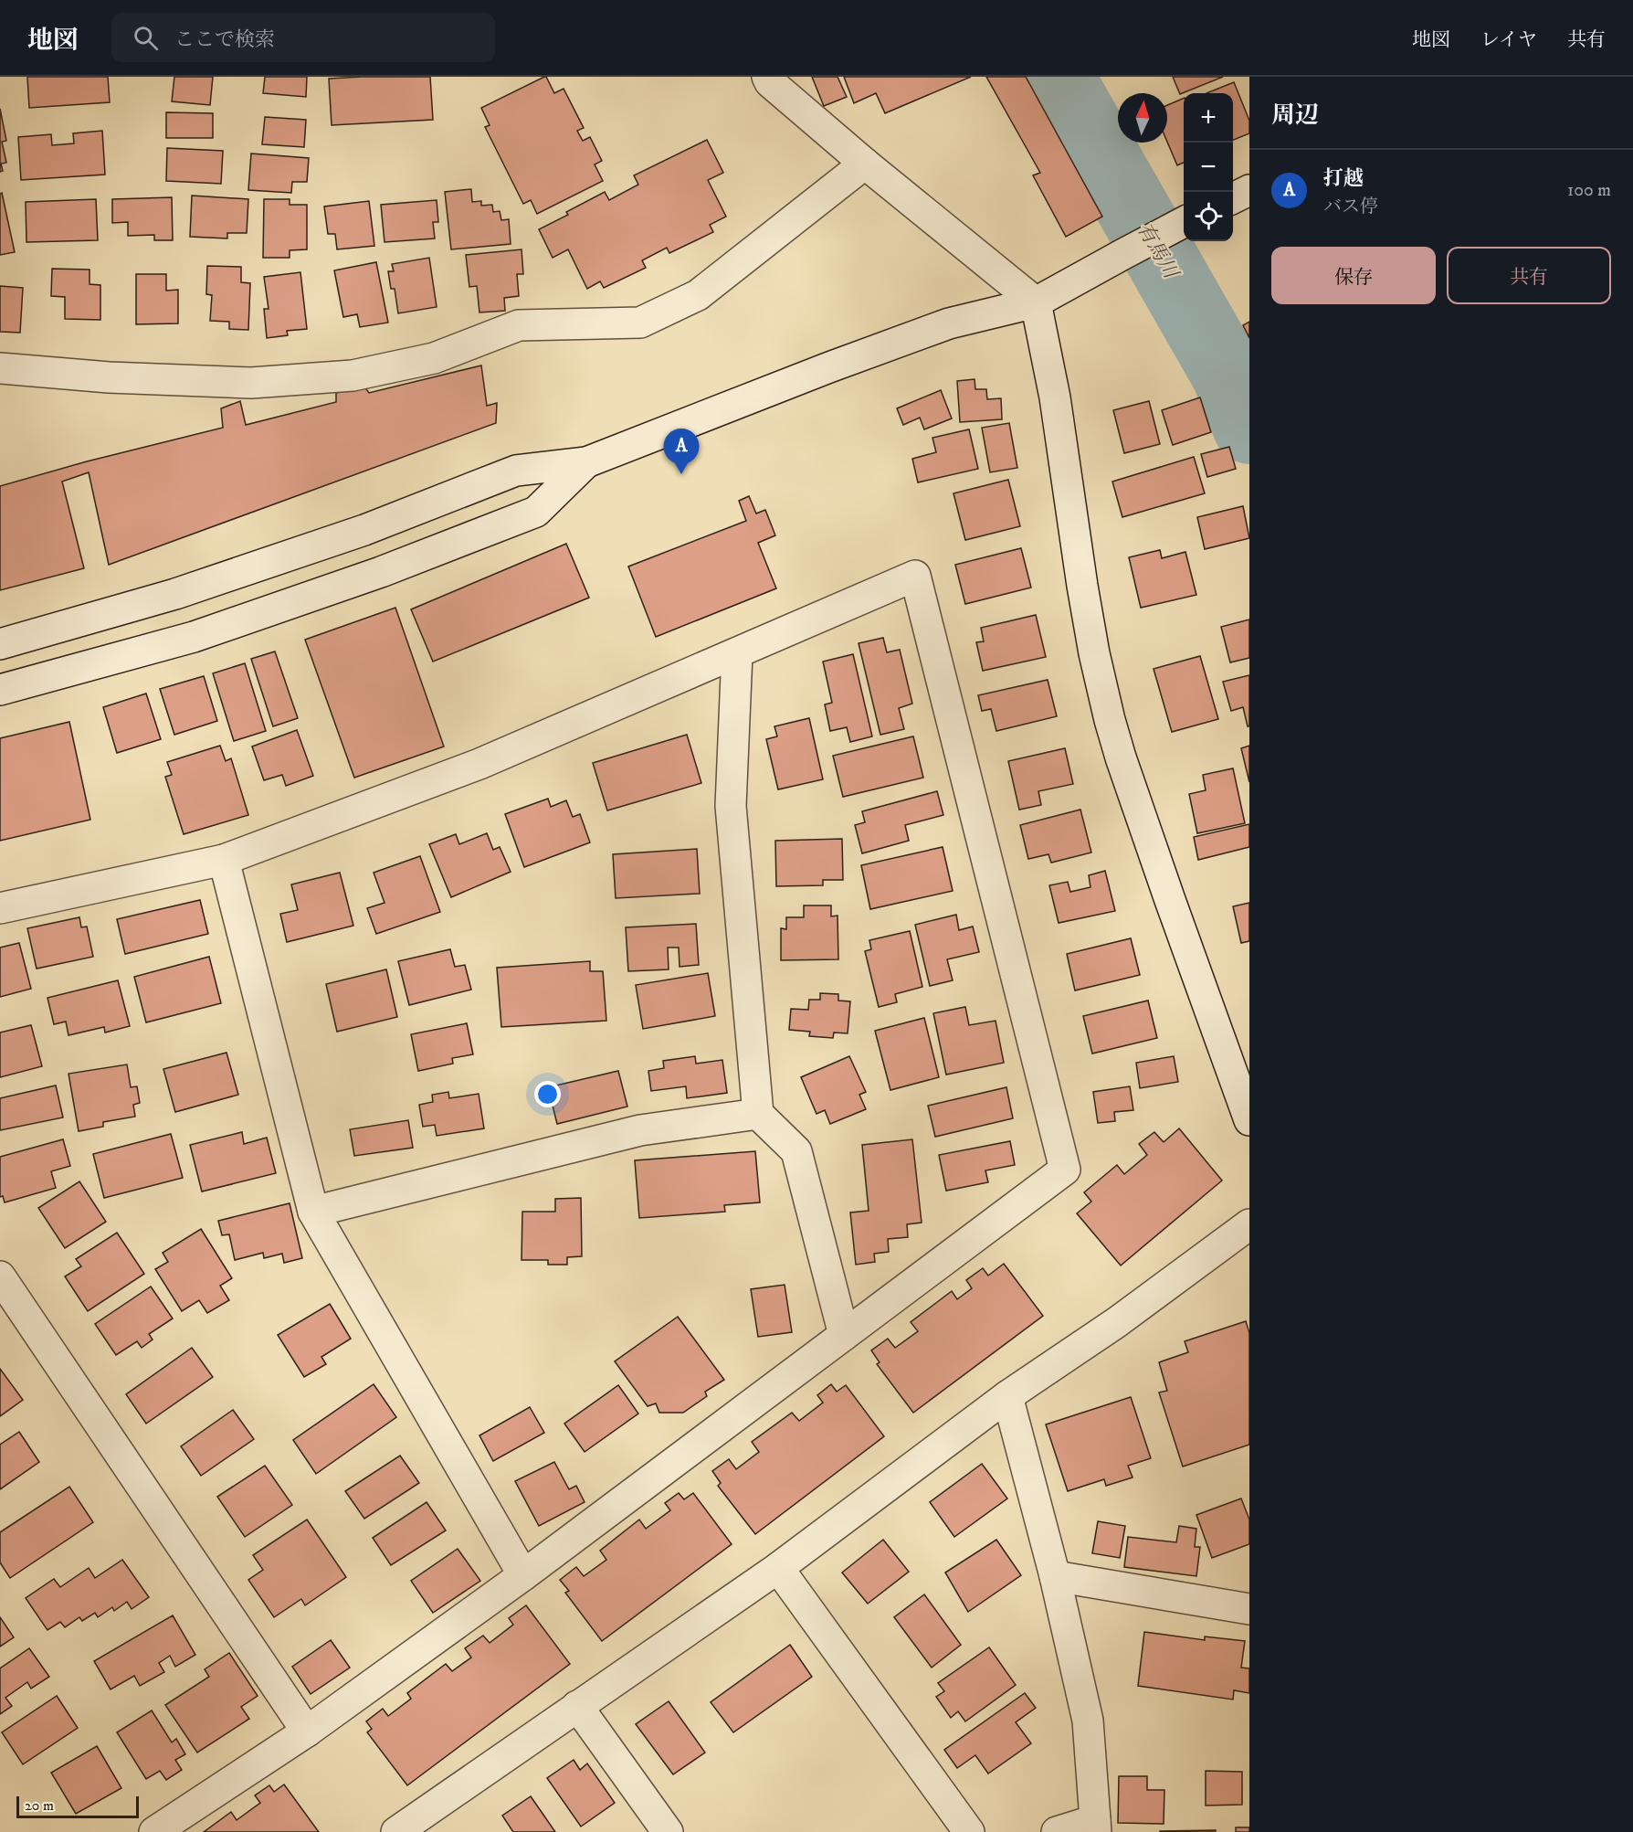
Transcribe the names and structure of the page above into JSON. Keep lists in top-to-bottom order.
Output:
{
  "water": ["有馬川"],
  "scale_bar": "20 m",
  "north": "top",
  "page": {
    "header": "地図",
    "search": "ここで検索",
    "nav": ["地図", "レイヤ", "共有"],
    "heading": "周辺",
    "map_buttons": ["+", "−"],
    "list": [
      {
        "mark": "A",
        "name": "打越",
        "note": "バス停",
        "value": "100 m"
      }
    ],
    "buttons": ["保存", "共有"],
    "pins": "A",
    "scale": "20 m"
  }
}
